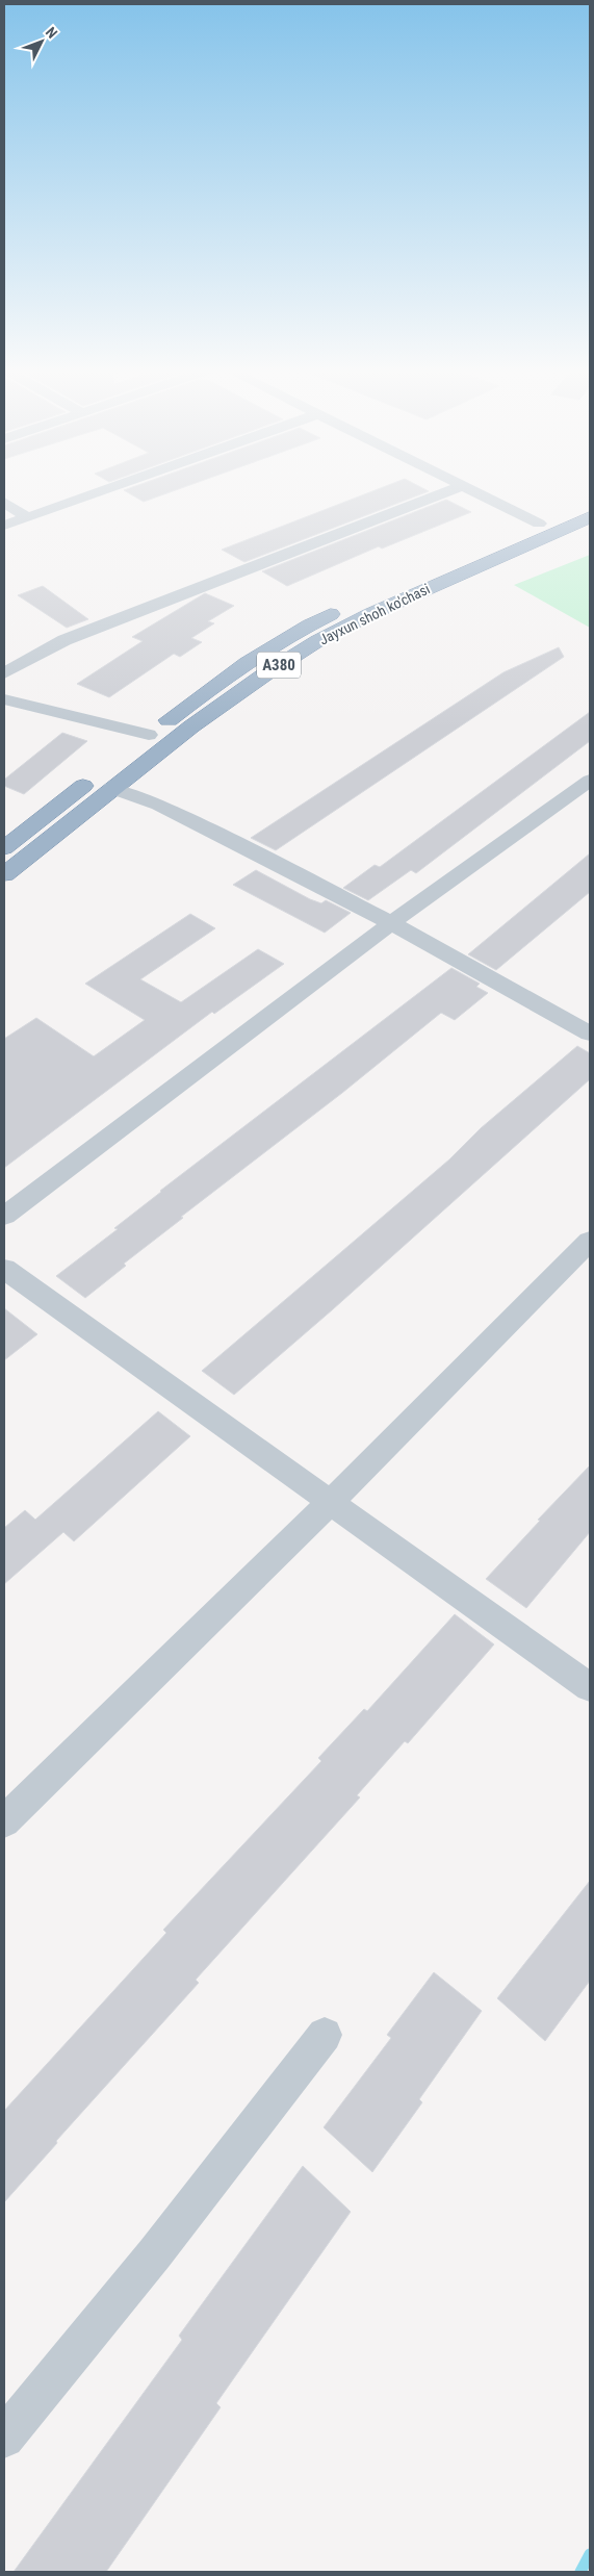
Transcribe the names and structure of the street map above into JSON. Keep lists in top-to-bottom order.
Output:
{
  "streets": {
    "highway": ["Jayxun shoh ko'chasi", "A380"]
  },
  "north": "top right"
}
